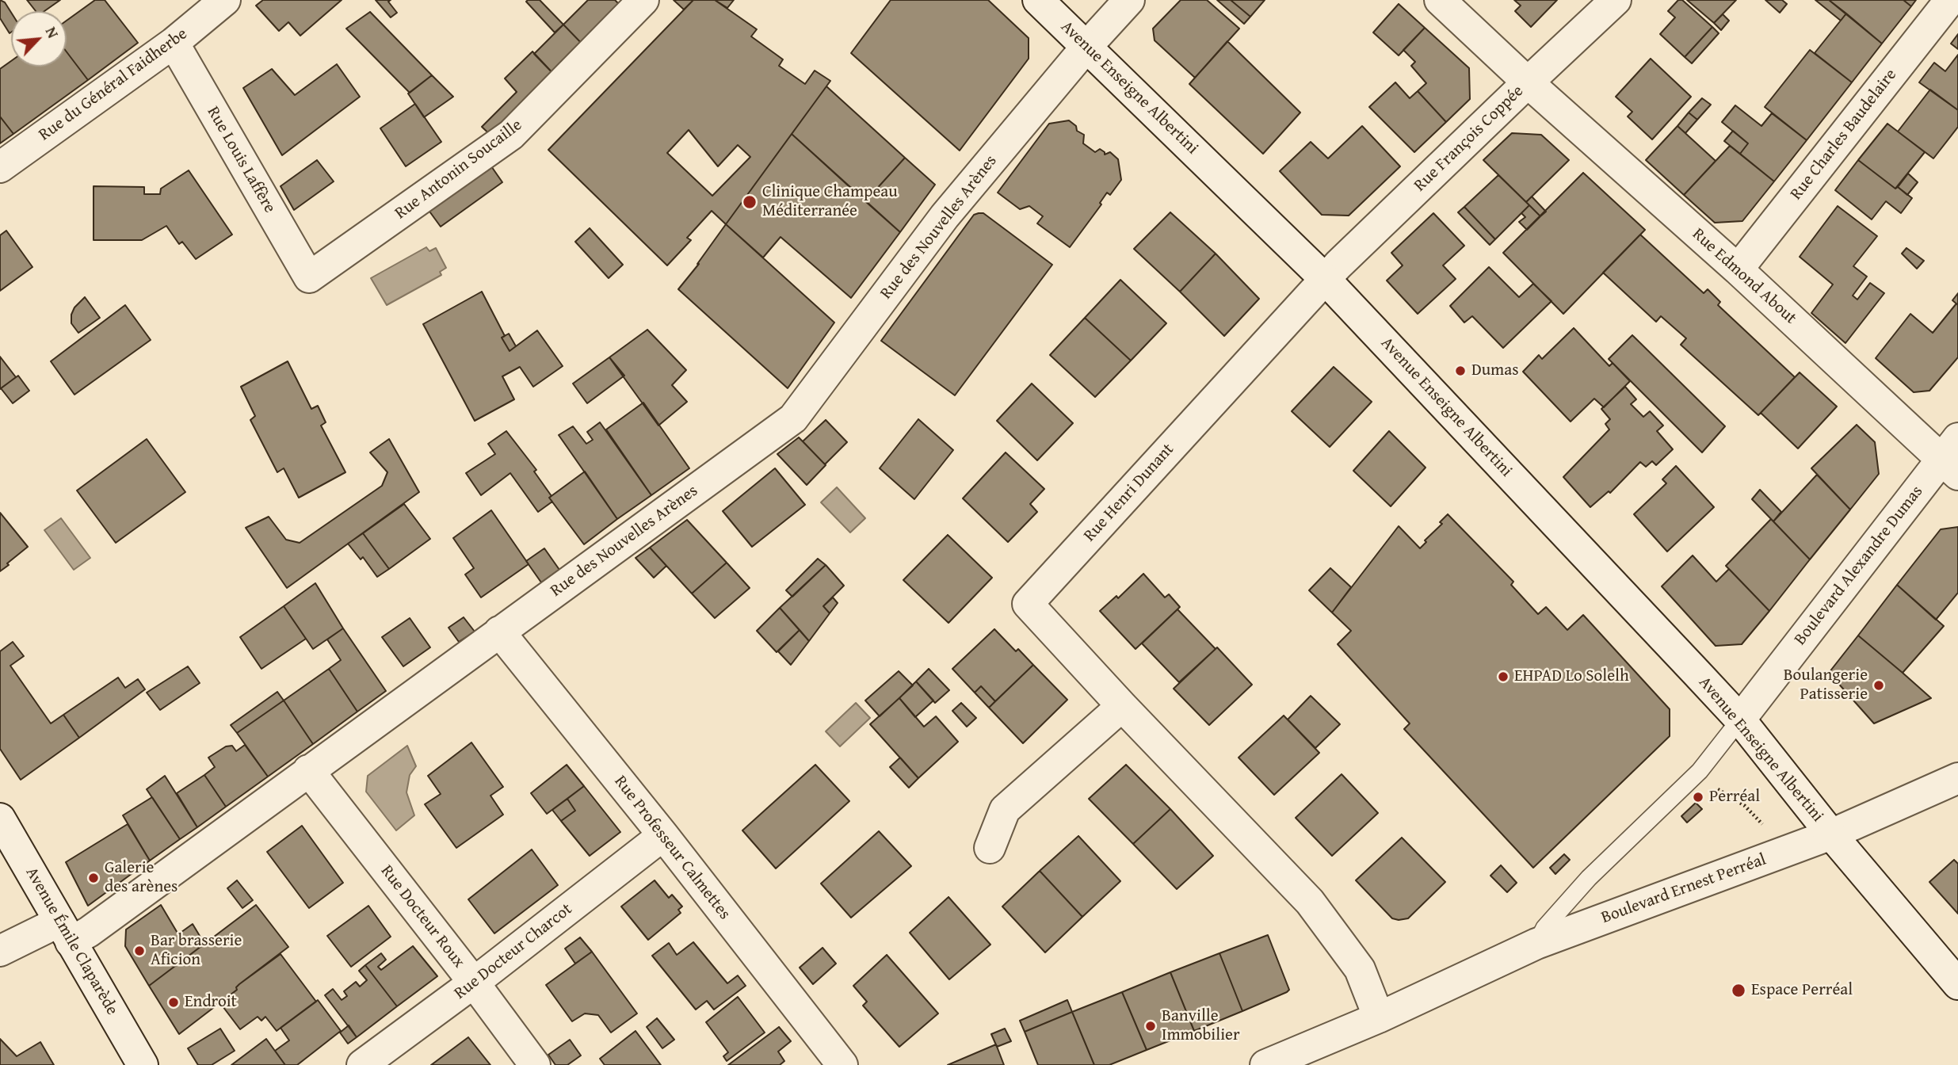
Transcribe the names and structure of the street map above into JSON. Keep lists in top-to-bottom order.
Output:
{
  "streets": {
    "street": [
      "Rue du Général Faidherbe",
      "Avenue Enseigne Albertini",
      "Rue Charles Baudelaire",
      "Rue François Coppée",
      "Rue Louis Laffère",
      "Rue Antonin Soucaille",
      "Rue des Nouvelles Arènes",
      "Rue Edmond About",
      "Rue Henri Dunant",
      "Boulevard Alexandre Dumas",
      "Rue Professeur Calmettes",
      "Boulevard Ernest Perréal",
      "Rue Docteur Roux",
      "Avenue Émile Claparède",
      "Rue Docteur Charcot"
    ]
  },
  "crossings": [
    ["Rue du Général Faidherbe", "Rue Louis Laffère"],
    ["Avenue Enseigne Albertini", "Rue François Coppée"],
    ["Avenue Enseigne Albertini", "Rue des Nouvelles Arènes"],
    ["Avenue Enseigne Albertini", "Rue Henri Dunant"],
    ["Avenue Enseigne Albertini", "Boulevard Alexandre Dumas"],
    ["Avenue Enseigne Albertini", "Boulevard Ernest Perréal"],
    ["Rue Charles Baudelaire", "Rue Edmond About"],
    ["Rue François Coppée", "Rue Edmond About"],
    ["Rue François Coppée", "Rue Henri Dunant"],
    ["Rue Louis Laffère", "Rue Antonin Soucaille"],
    ["Rue des Nouvelles Arènes", "Rue Professeur Calmettes"],
    ["Rue des Nouvelles Arènes", "Rue Docteur Roux"],
    ["Rue des Nouvelles Arènes", "Avenue Émile Claparède"],
    ["Rue Edmond About", "Boulevard Alexandre Dumas"],
    ["Rue Henri Dunant", "Boulevard Ernest Perréal"],
    ["Rue Professeur Calmettes", "Rue Docteur Charcot"],
    ["Rue Docteur Roux", "Rue Docteur Charcot"]
  ],
  "places": [
    "Clinique Champeau Méditerranée",
    "Dumas",
    "EHPAD Lo Solelh",
    "Boulangerie Patisserie",
    "Perréal",
    "Galerie des arènes",
    "Bar brasserie Aficion",
    "Espace Perréal",
    "Endroit",
    "Banville Immobilier"
  ],
  "north": "top right"
}
